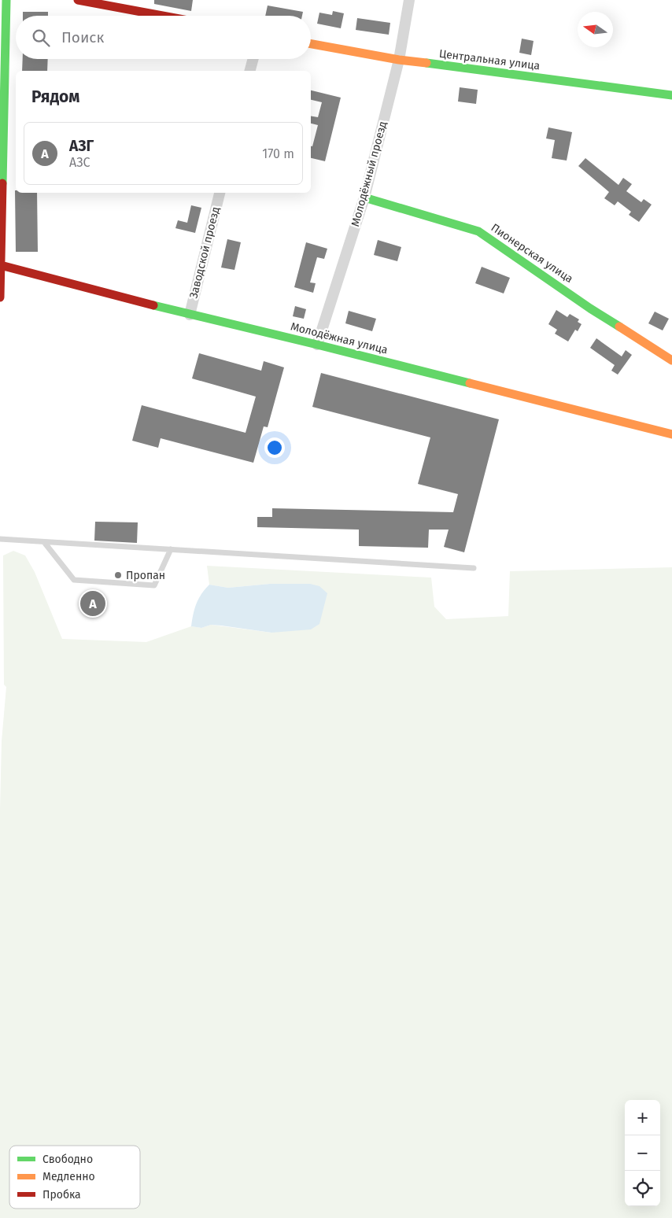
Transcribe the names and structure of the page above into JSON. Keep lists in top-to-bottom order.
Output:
{
  "streets": {
    "street": [
      "Центральная улица",
      "Молодёжный проезд",
      "Заводской проезд",
      "Пионерская улица",
      "Молодёжная улица"
    ]
  },
  "crossings": [
    ["Центральная улица", "Молодёжный проезд"],
    ["Молодёжный проезд", "Пионерская улица"],
    ["Молодёжный проезд", "Молодёжная улица"],
    ["Заводской проезд", "Молодёжная улица"]
  ],
  "places": ["Пропан"],
  "legend": ["Свободно", "Медленно", "Пробка"],
  "north": "left",
  "page": {
    "search": "Поиск",
    "heading": "Рядом",
    "list": [
      {
        "mark": "A",
        "name": "АЗГ",
        "note": "АЗС",
        "value": "170 m"
      }
    ],
    "pins": "A",
    "map_buttons": ["+", "−"]
  }
}
